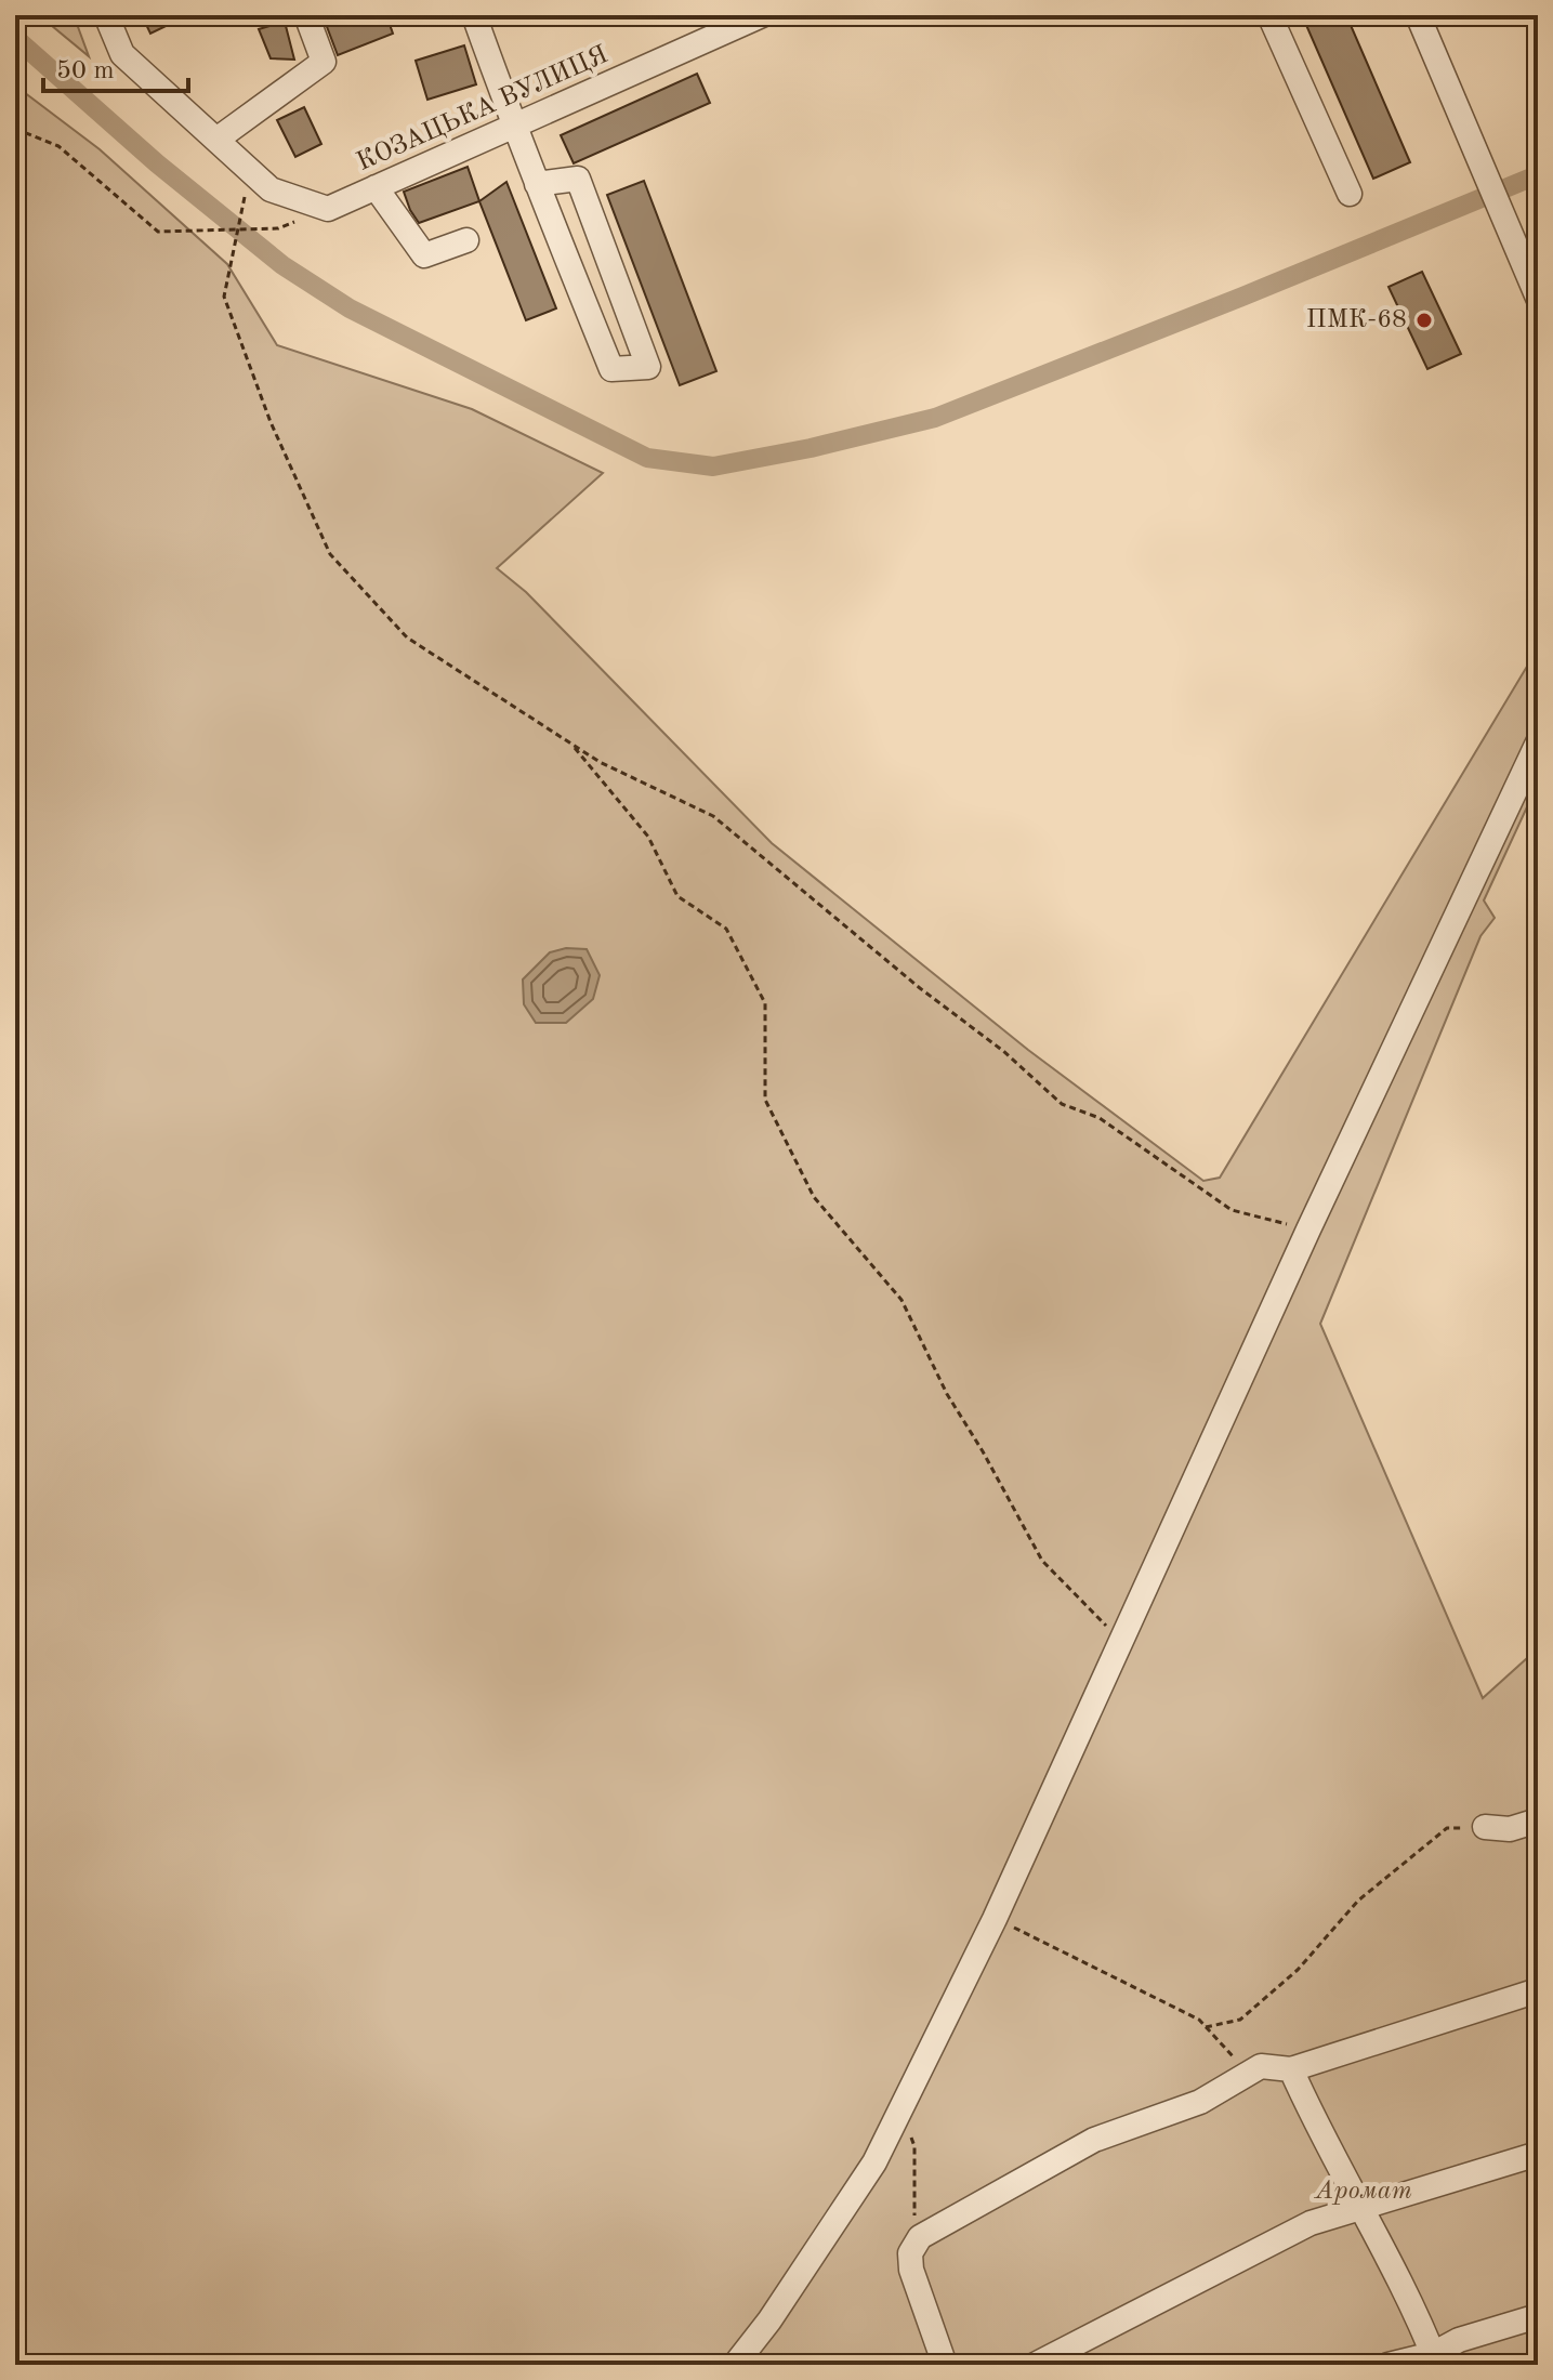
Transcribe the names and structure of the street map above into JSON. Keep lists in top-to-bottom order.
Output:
{
  "streets": {
    "street": ["КОЗАЦЬКА ВУЛИЦЯ"]
  },
  "parks": ["Аромат"],
  "places": ["ПМК-68"],
  "scale_bar": "50 m"
}
